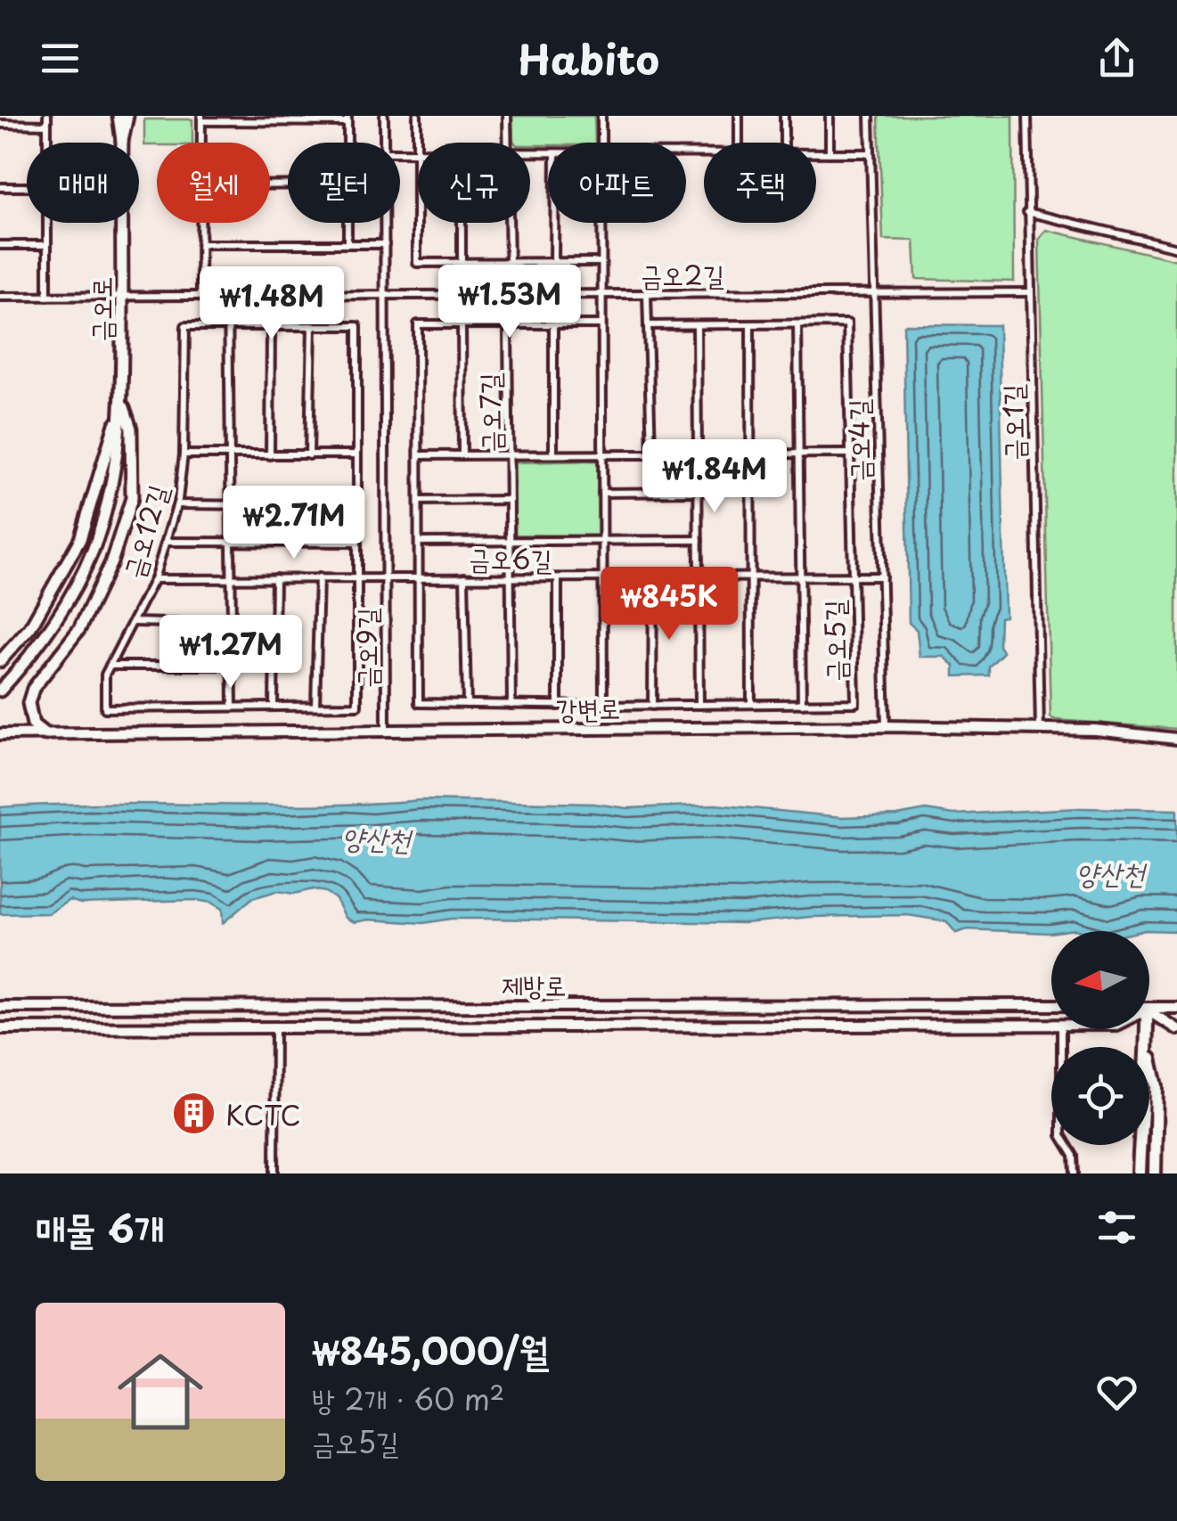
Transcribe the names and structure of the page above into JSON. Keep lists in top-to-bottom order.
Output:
{
  "streets": {
    "main road": ["금오로"],
    "street": [
      "금오2길",
      "금오7길",
      "금오1길",
      "금오4길",
      "금오12길",
      "금오6길",
      "금오5길",
      "금오9길",
      "강변로",
      "제방로"
    ]
  },
  "crossings": [
    ["금오2길", "금오로"],
    ["금오2길", "금오1길"],
    ["금오2길", "금오4길"],
    ["금오2길", "금오9길"],
    ["금오7길", "금오6길"],
    ["금오1길", "강변로"],
    ["금오4길", "금오5길"],
    ["금오4길", "강변로"],
    ["금오12길", "금오6길"],
    ["금오6길", "금오5길"],
    ["금오6길", "금오9길"],
    ["금오9길", "강변로"]
  ],
  "water": ["양산천"],
  "places": {
    "building": ["KCTC"]
  },
  "north": "left",
  "page": {
    "header": "Habito",
    "chip": [
      "매매",
      "월세",
      "필터",
      "신규",
      "아파트",
      "주택"
    ],
    "price": [
      "₩1.53M",
      "₩1.48M",
      "₩1.84M",
      "₩2.71M",
      "₩845K",
      "₩1.27M"
    ],
    "heading": "매물 6개",
    "list": [
      {
        "name": "₩845,000/월",
        "note": "방 2개 · 60 m² · 금오5길"
      }
    ]
  }
}
